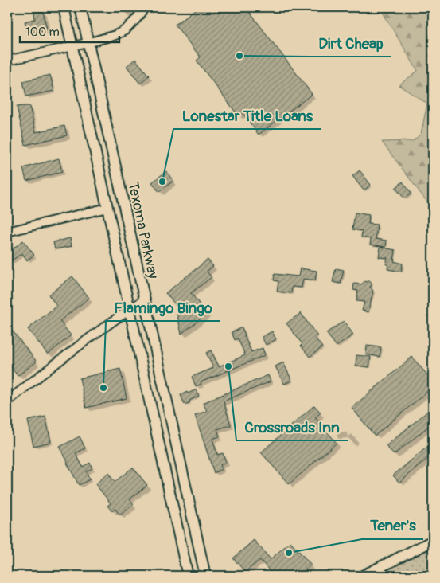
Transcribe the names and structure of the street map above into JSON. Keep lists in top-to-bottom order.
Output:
{
  "streets": {
    "main road": ["Texoma Parkway"]
  },
  "places": [
    "Dirt Cheap",
    "Lonestar Title Loans",
    "Crossroads Inn",
    "Flamingo Bingo",
    "Tener's"
  ],
  "scale_bar": "100 m"
}
